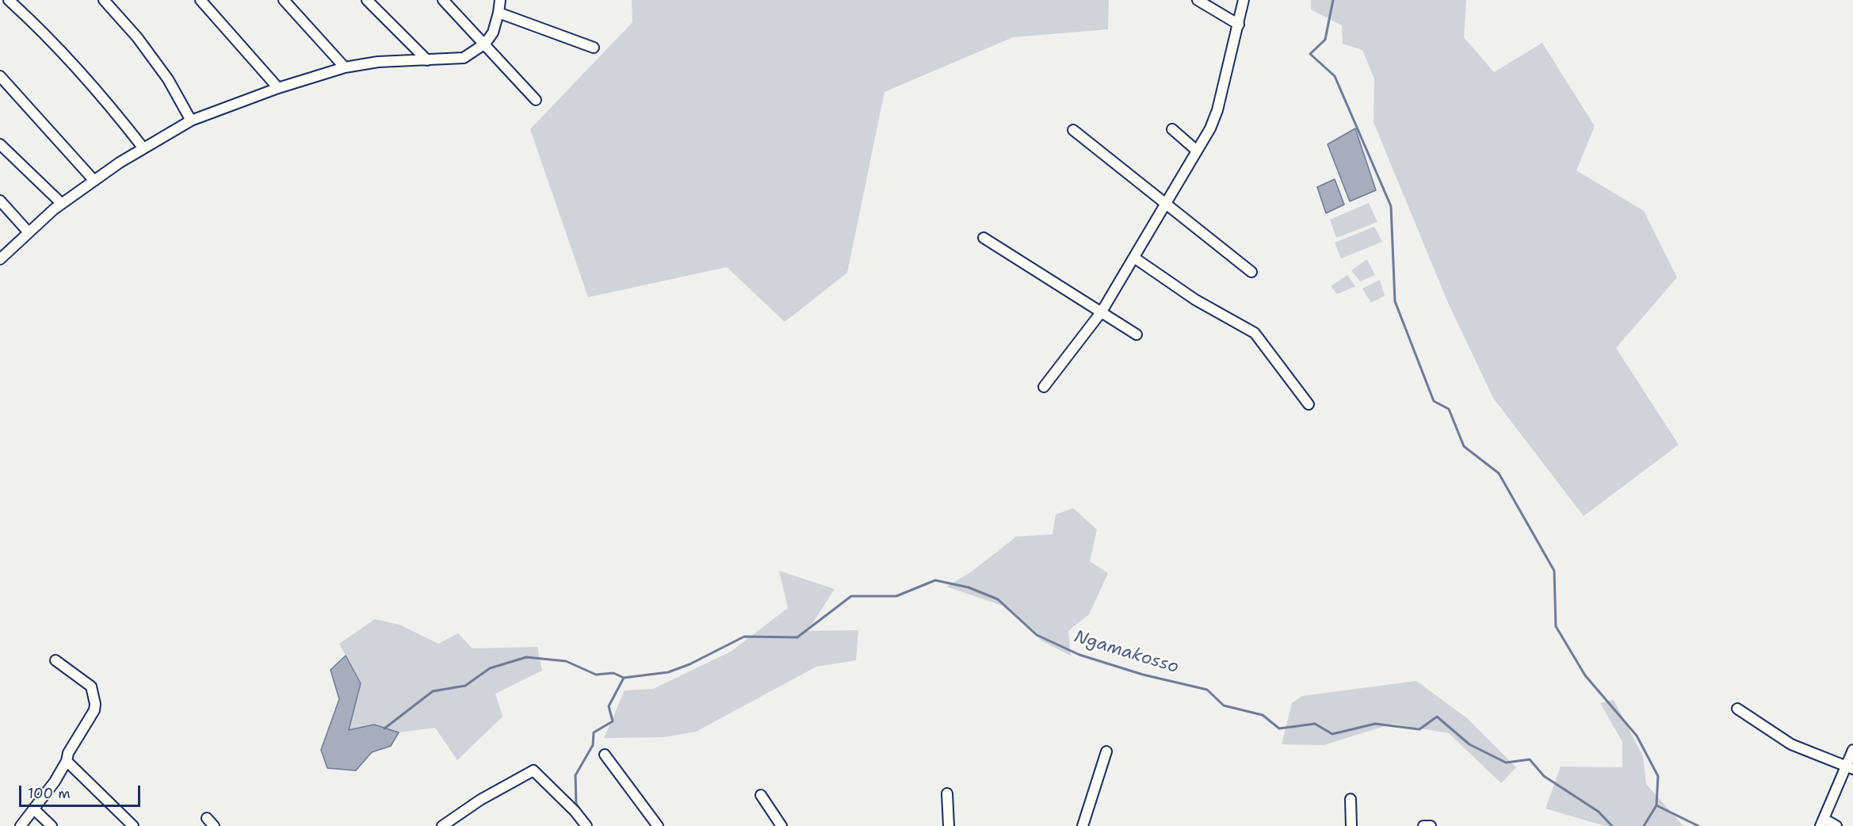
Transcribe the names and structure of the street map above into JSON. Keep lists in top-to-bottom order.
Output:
{
  "water": ["Ngamakosso"],
  "scale_bar": "100 m"
}
